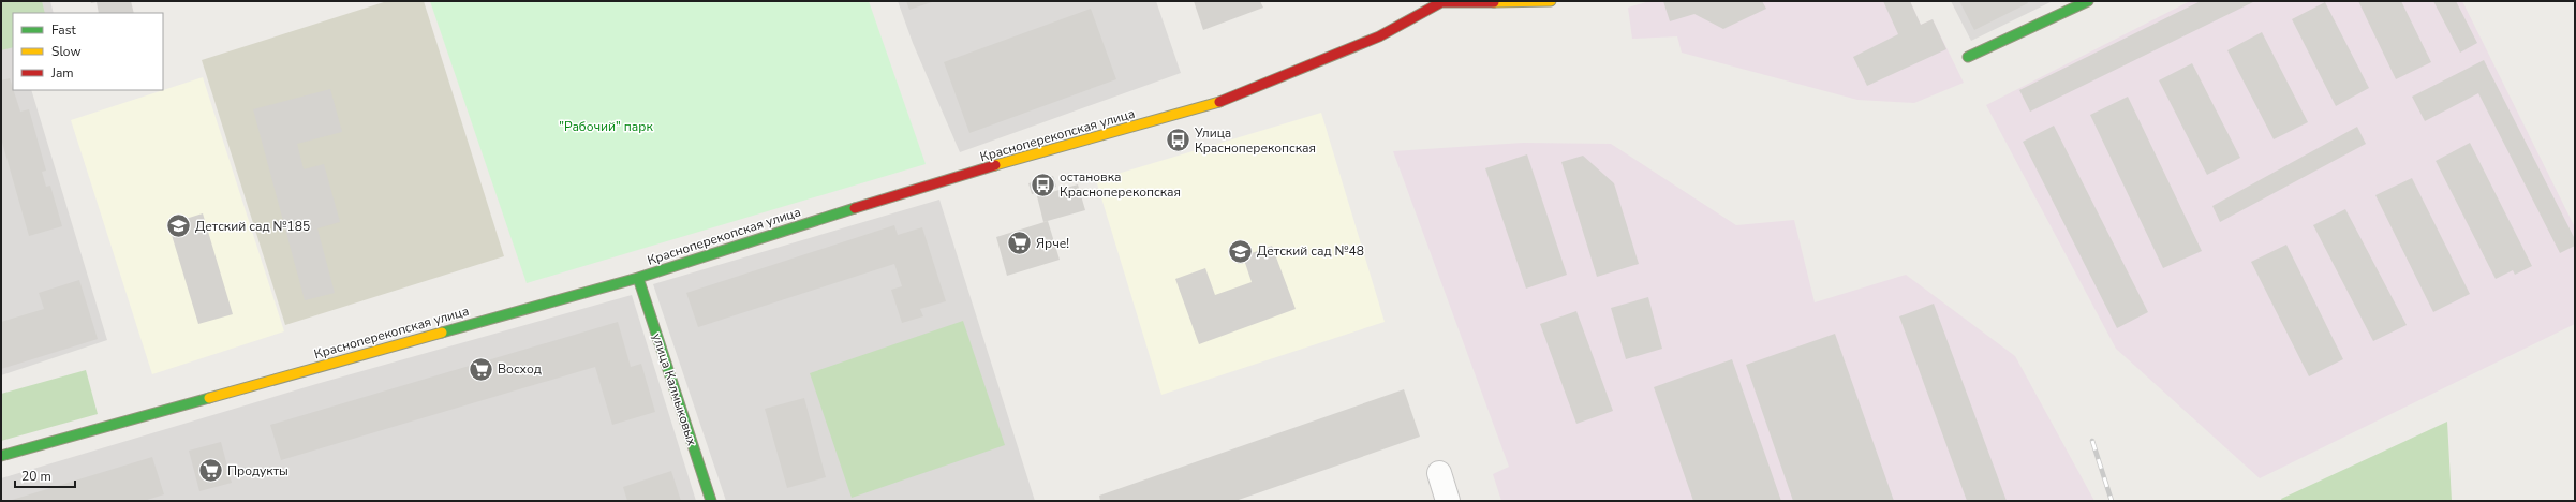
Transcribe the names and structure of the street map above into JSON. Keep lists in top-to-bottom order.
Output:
{
  "streets": {
    "street": ["Красноперекопская улица", "улица Калмыковых"]
  },
  "crossings": [
    ["Красноперекопская улица", "улица Калмыковых"]
  ],
  "parks": ["\"Рабочий\" парк"],
  "places": {
    "bus stop": ["Улица Красноперекопская", "остановка Красноперекопская"],
    "school or university": ["Детский сад №185", "Детский сад №48"],
    "supermarket": ["Ярче!", "Восход", "Продукты"]
  },
  "legend": ["Fast", "Slow", "Jam"],
  "scale_bar": "20 m"
}
